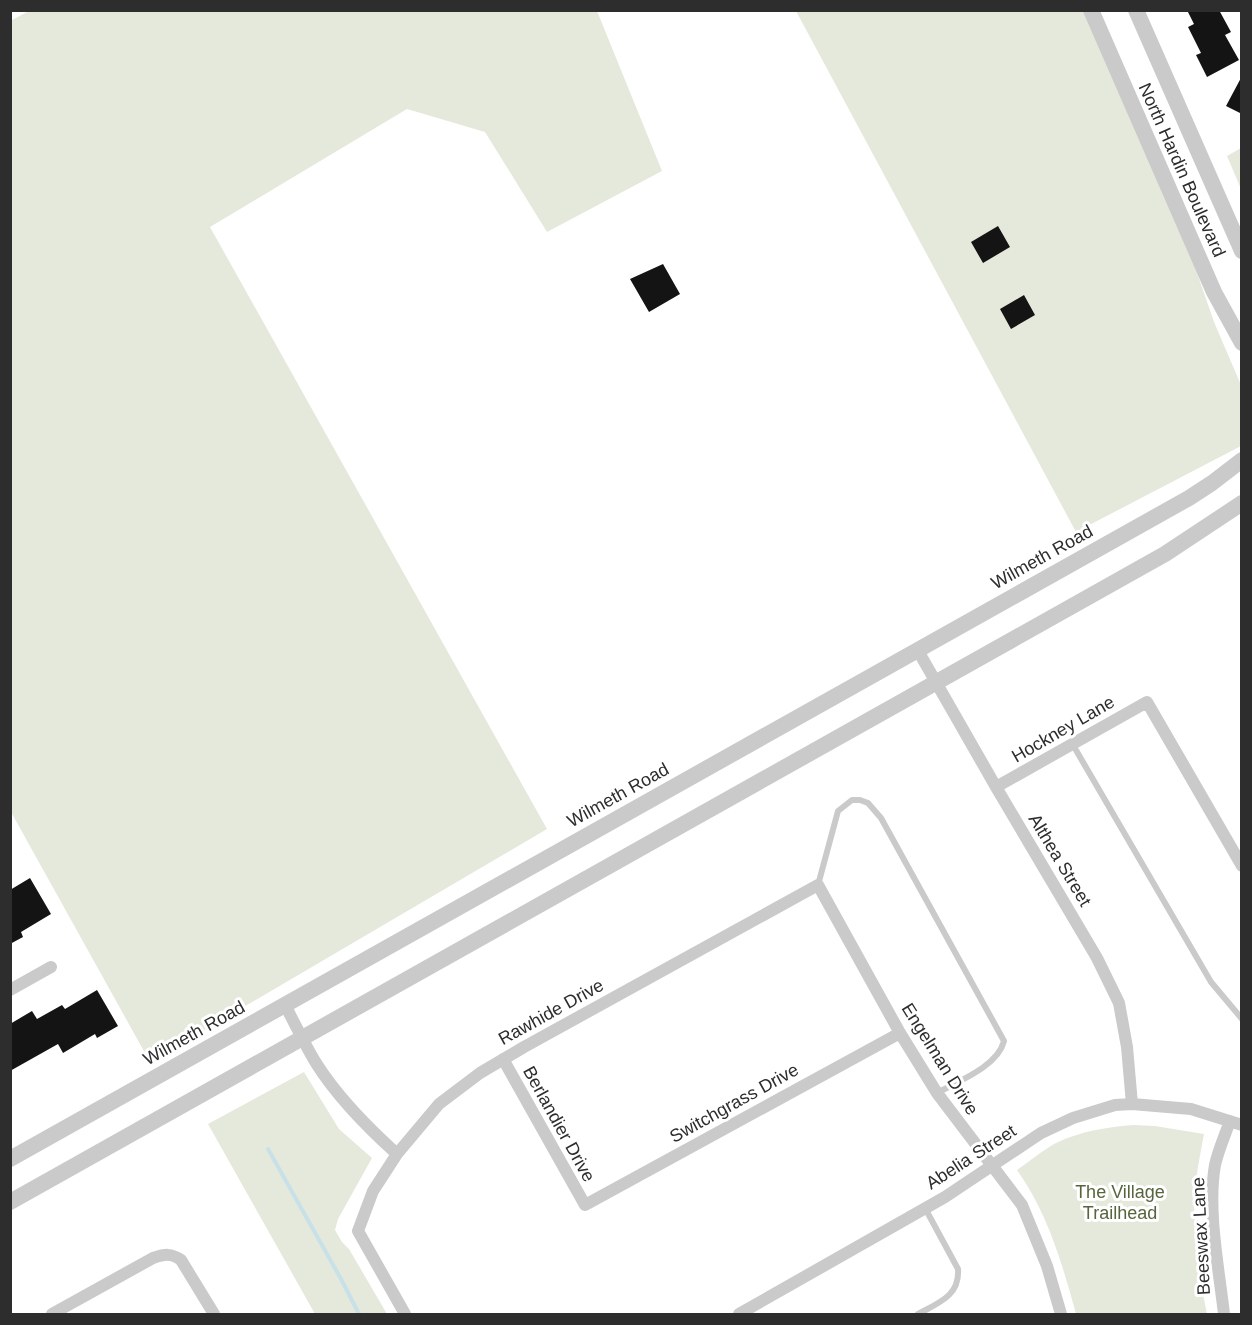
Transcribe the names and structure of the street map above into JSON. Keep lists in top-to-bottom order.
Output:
{
  "streets": {
    "street": [
      "North Hardin Boulevard",
      "Wilmeth Road",
      "Hockney Lane",
      "Althea Street",
      "Rawhide Drive",
      "Engelman Drive",
      "Switchgrass Drive",
      "Berlandier Drive",
      "Abelia Street",
      "Beeswax Lane"
    ]
  },
  "crossings": [
    ["Wilmeth Road", "Althea Street"],
    ["Hockney Lane", "Althea Street"],
    ["Althea Street", "Abelia Street"],
    ["Rawhide Drive", "Engelman Drive"],
    ["Rawhide Drive", "Berlandier Drive"],
    ["Engelman Drive", "Switchgrass Drive"],
    ["Engelman Drive", "Abelia Street"],
    ["Switchgrass Drive", "Berlandier Drive"],
    ["Abelia Street", "Beeswax Lane"]
  ],
  "parks": ["The Village Trailhead"]
}
